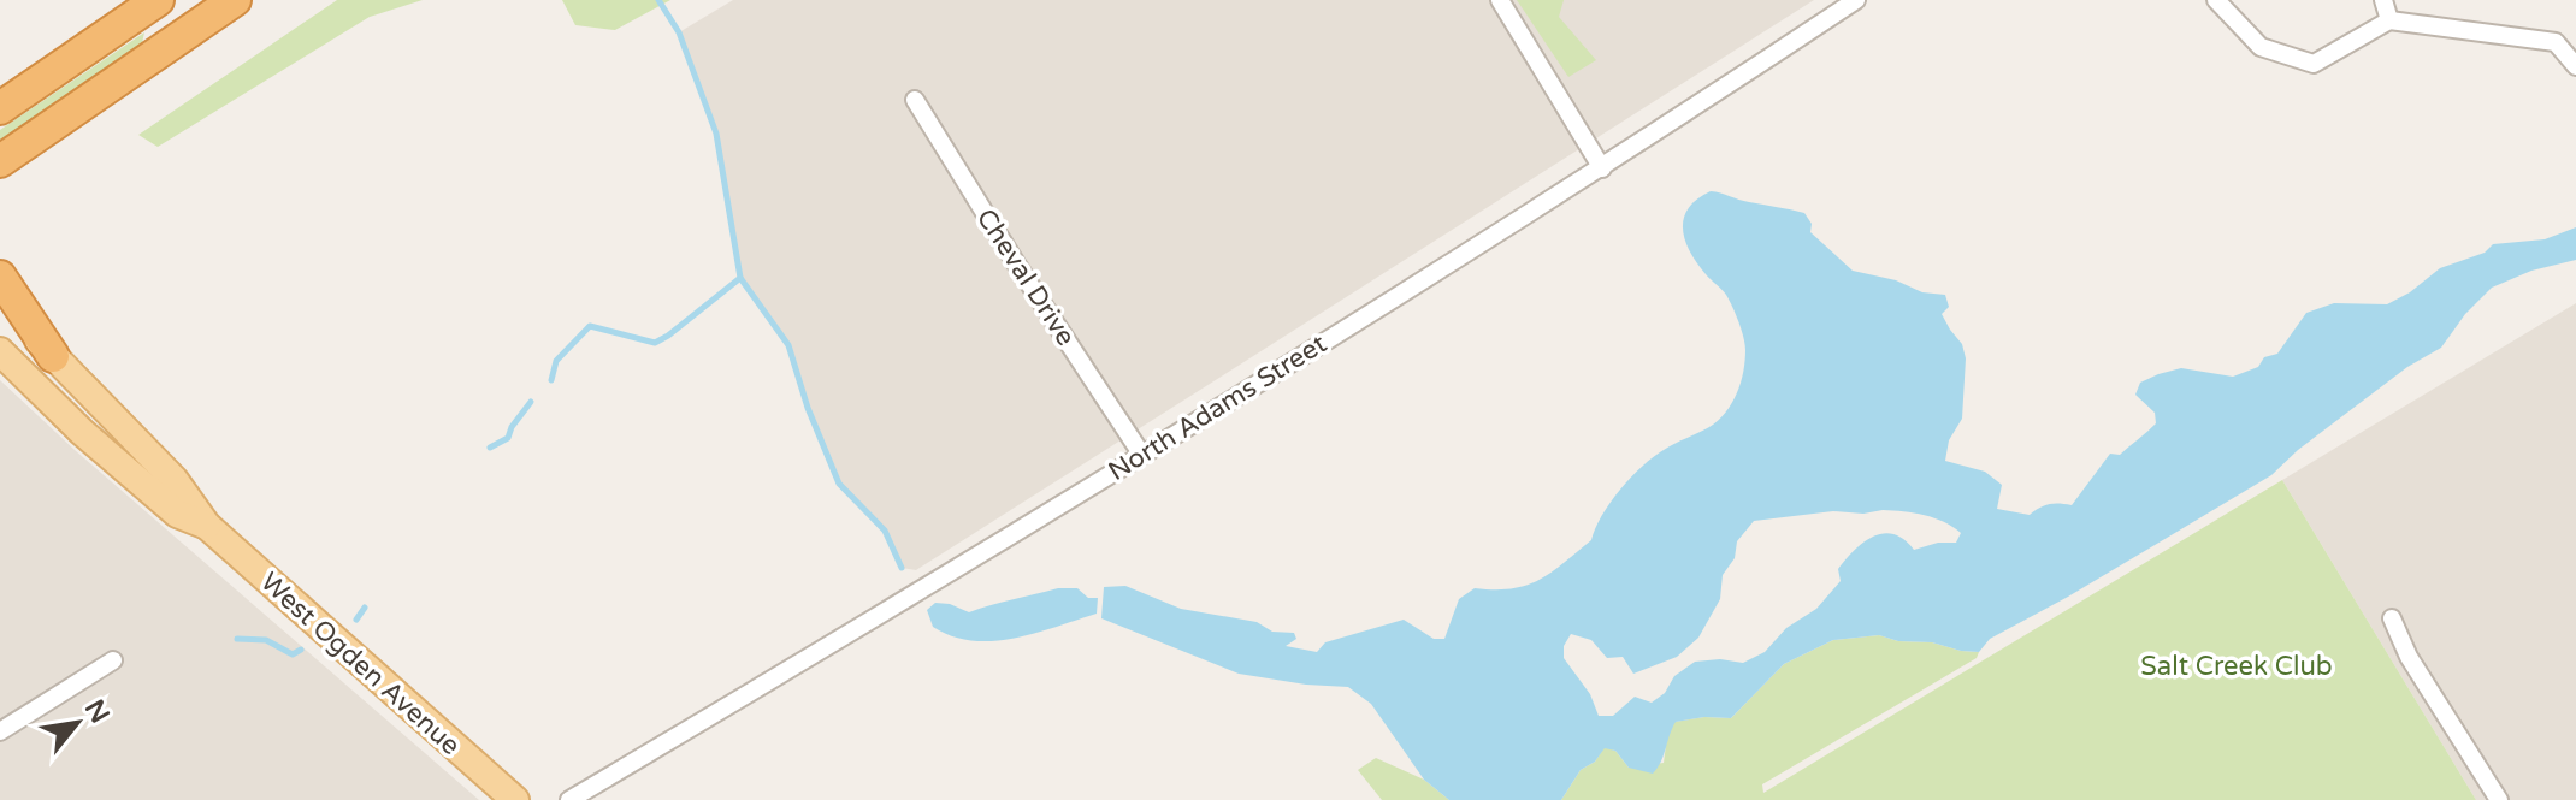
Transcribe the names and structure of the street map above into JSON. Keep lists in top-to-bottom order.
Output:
{
  "streets": {
    "main road": ["West Ogden Avenue"],
    "street": ["Cheval Drive", "North Adams Street"]
  },
  "crossings": [
    ["Cheval Drive", "North Adams Street"]
  ],
  "parks": ["Salt Creek Club"],
  "north": "top right"
}
